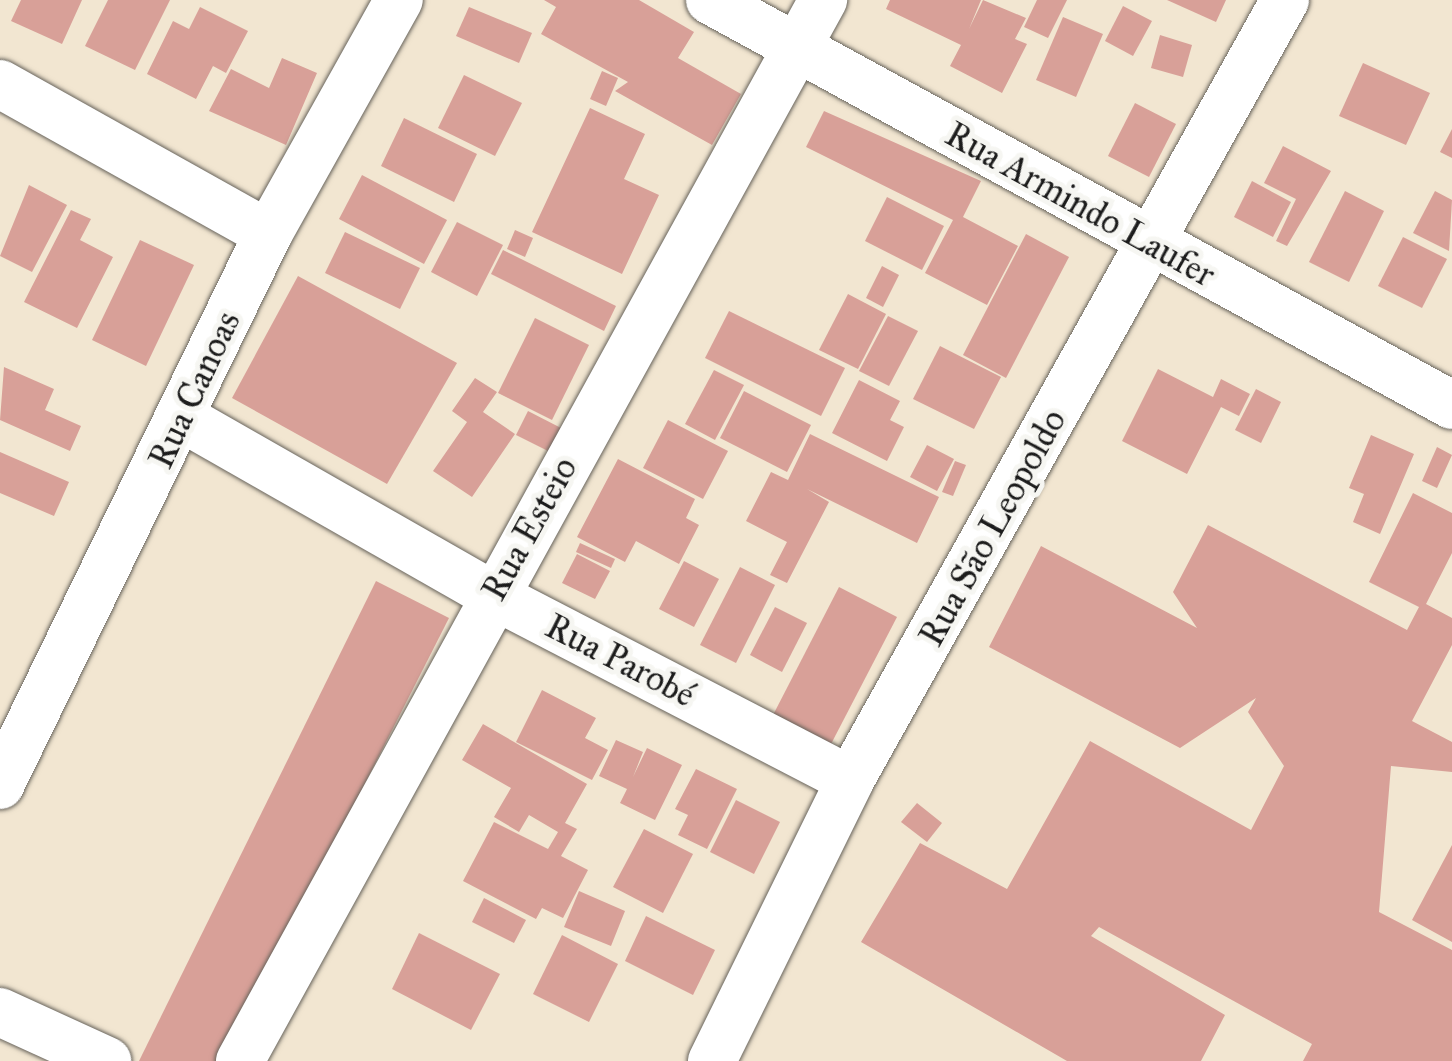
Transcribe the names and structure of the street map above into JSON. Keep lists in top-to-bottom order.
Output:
{
  "streets": {
    "street": [
      "Rua Armindo Laufer",
      "Rua Canoas",
      "Rua São Leopoldo",
      "Rua Esteio",
      "Rua Parobé"
    ]
  },
  "crossings": [
    ["Rua Armindo Laufer", "Rua São Leopoldo"],
    ["Rua Armindo Laufer", "Rua Esteio"],
    ["Rua Canoas", "Rua Parobé"],
    ["Rua São Leopoldo", "Rua Parobé"],
    ["Rua Esteio", "Rua Parobé"]
  ]
}
